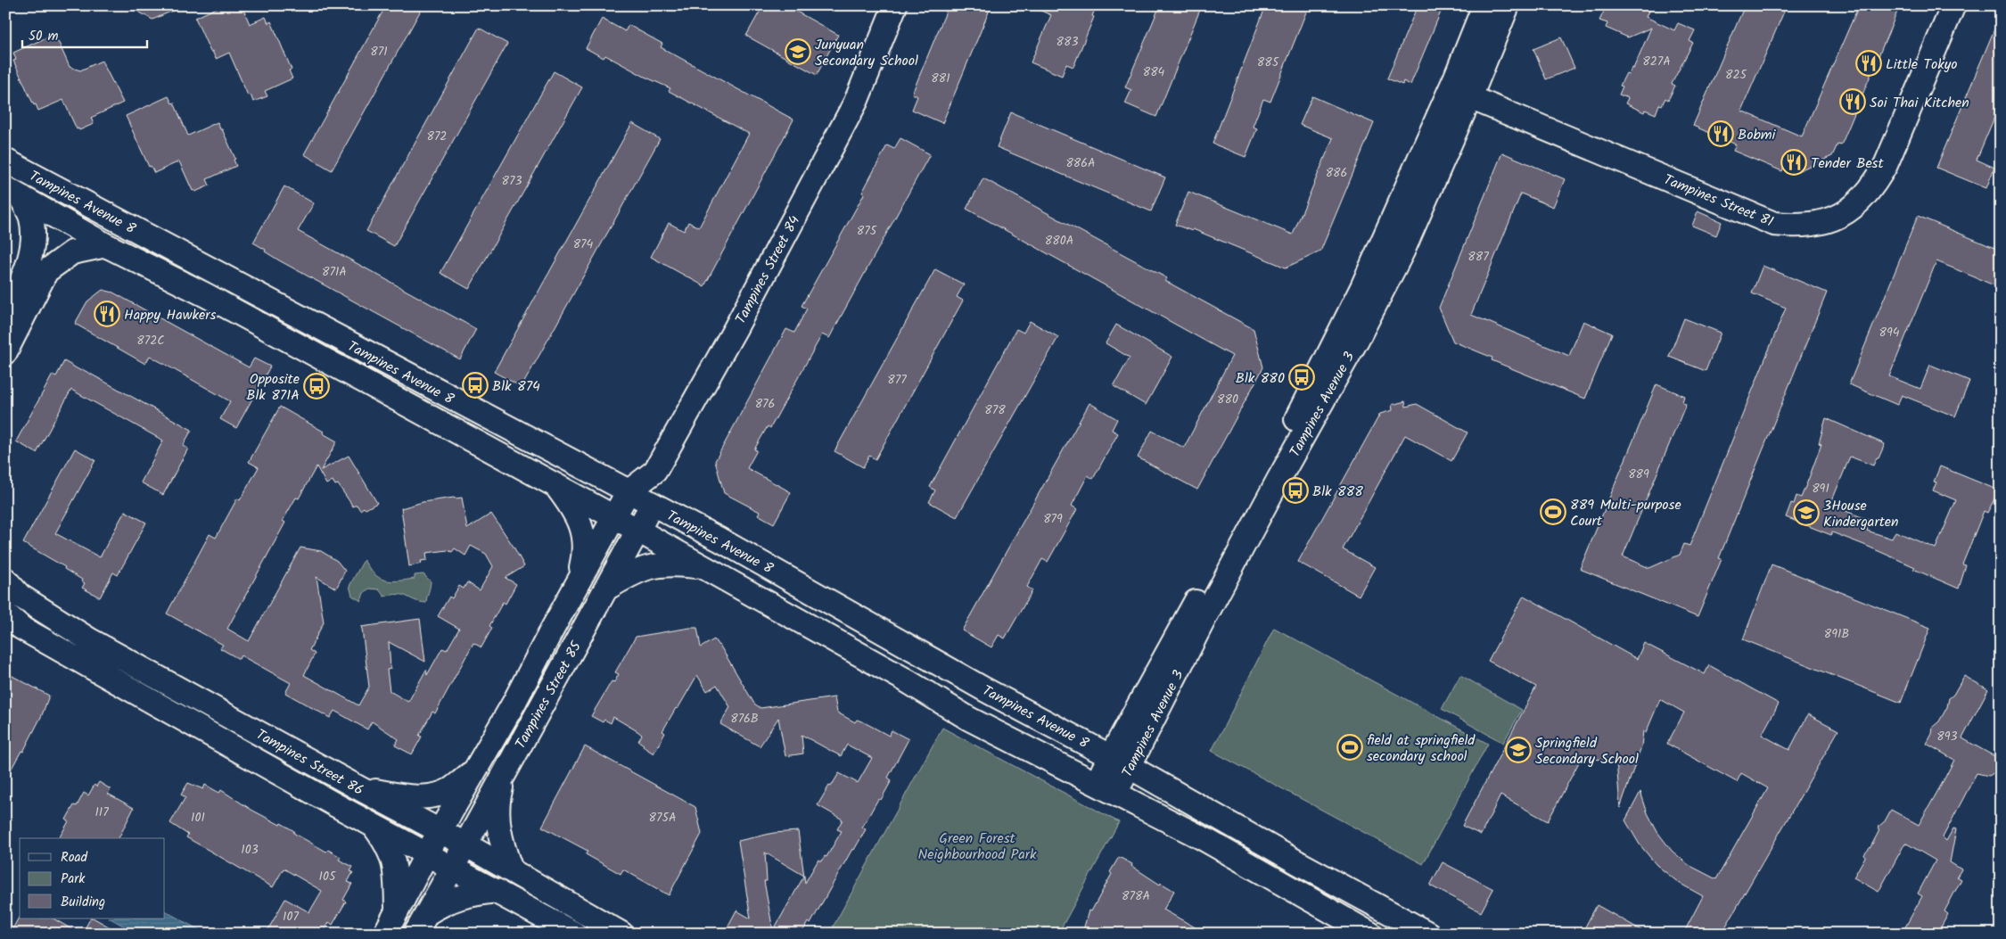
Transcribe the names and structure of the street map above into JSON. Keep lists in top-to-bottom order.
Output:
{
  "streets": {
    "street": [
      "Tampines Street 81",
      "Tampines Avenue 8",
      "Tampines Street 84",
      "Tampines Avenue 3",
      "Tampines Street 85",
      "Tampines Street 86"
    ]
  },
  "crossings": [
    ["Tampines Street 81", "Tampines Avenue 3"],
    ["Tampines Avenue 8", "Tampines Street 84"],
    ["Tampines Avenue 8", "Tampines Avenue 3"],
    ["Tampines Avenue 8", "Tampines Street 85"],
    ["Tampines Street 84", "Tampines Street 85"],
    ["Tampines Street 85", "Tampines Street 86"]
  ],
  "parks": ["Green Forest Neighbourhood Park"],
  "places": {
    "school or university": ["Junyuan Secondary School", "3House Kindergarten", "Springfield Secondary School"],
    "restaurant": [
      "Little Tokyo",
      "Soi Thai Kitchen",
      "Bobmi",
      "Tender Best",
      "Happy Hawkers"
    ],
    "bus stop": [
      "Blk 880",
      "Blk 874",
      "Opposite Blk 871A",
      "Blk 888"
    ],
    "sports": ["889 Multi-purpose Court", "field at springfield secondary school"]
  },
  "house_numbers": [
    "883",
    "871",
    "827A",
    "885",
    "884",
    "825",
    "881",
    "872",
    "886A",
    "886",
    "873",
    "875",
    "880A",
    "874",
    "887",
    "871A",
    "894",
    "872C",
    "877",
    "880",
    "876",
    "878",
    "889",
    "891",
    "879",
    "891B",
    "876B",
    "893",
    "117",
    "101",
    "875A",
    "103",
    "105",
    "878A",
    "107"
  ],
  "legend": ["Road", "Park", "Building"],
  "scale_bar": "50 m"
}
